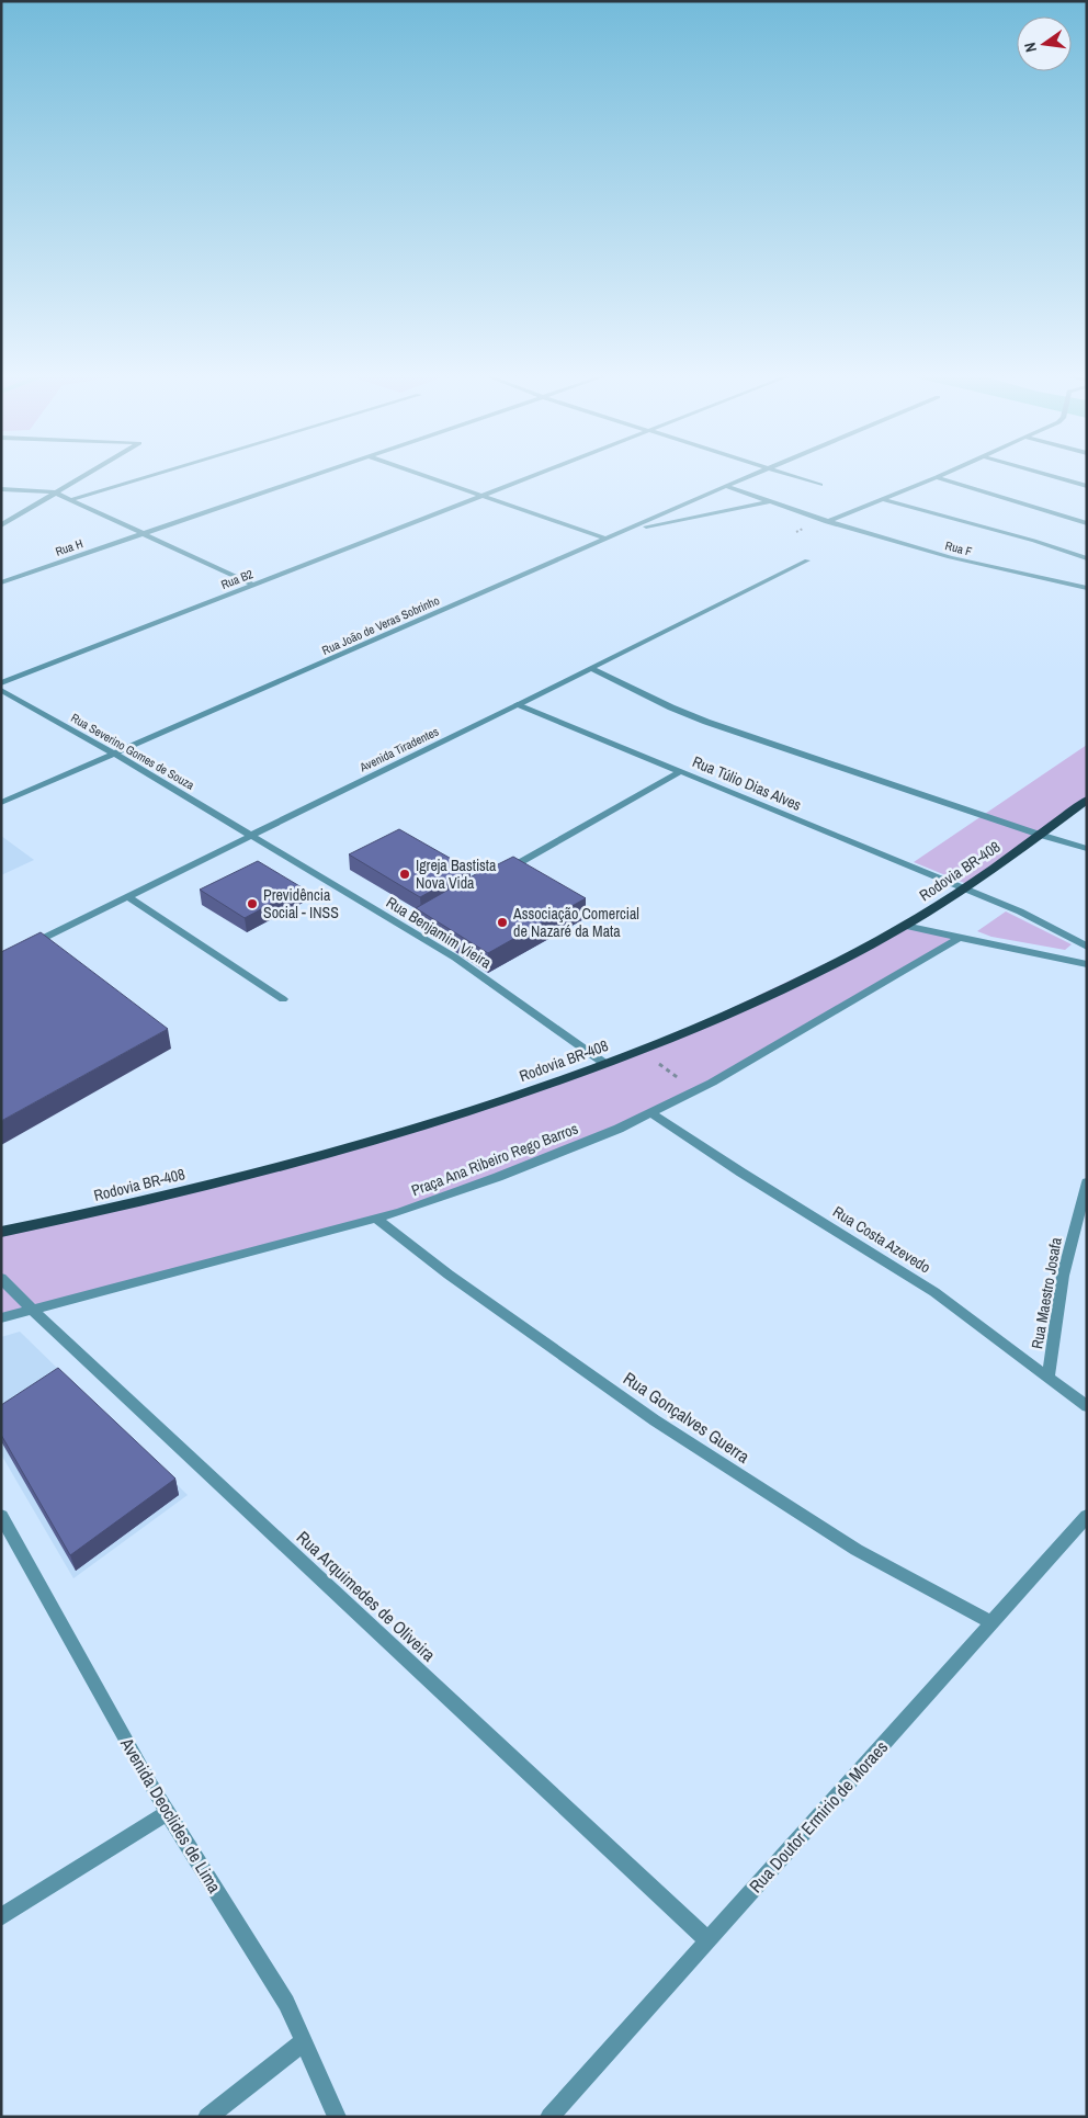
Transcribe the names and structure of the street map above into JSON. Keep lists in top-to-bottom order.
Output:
{
  "streets": {
    "main road": ["Rodovia BR-408"],
    "street": [
      "Rua H",
      "Rua F",
      "Rua B2",
      "Rua João de Veras Sobrinho",
      "Avenida Tiradentes",
      "Rua Severino Gomes de Souza",
      "Rua Túlio Dias Alves",
      "Rua Benjamim Vieira",
      "Praça Ana Ribeiro Rego Barros",
      "Rua Costa Azevedo",
      "Rua Maestro Josafa",
      "Rua Gonçalves Guerra",
      "Rua Arquimedes de Oliveira",
      "Avenida Deoclides de Lima",
      "Rua Doutor Ermirio de Moraes"
    ]
  },
  "crossings": [
    ["Rua F", "Rua João de Veras Sobrinho"],
    ["Rua João de Veras Sobrinho", "Rua Severino Gomes de Souza"],
    ["Avenida Tiradentes", "Rua Severino Gomes de Souza"],
    ["Avenida Tiradentes", "Rua Túlio Dias Alves"],
    ["Avenida Tiradentes", "Rua Benjamim Vieira"],
    ["Rua Severino Gomes de Souza", "Rua Benjamim Vieira"],
    ["Rua Túlio Dias Alves", "Rodovia BR-408"],
    ["Rodovia BR-408", "Rua Benjamim Vieira"],
    ["Praça Ana Ribeiro Rego Barros", "Rua Costa Azevedo"],
    ["Praça Ana Ribeiro Rego Barros", "Rua Gonçalves Guerra"],
    ["Praça Ana Ribeiro Rego Barros", "Rua Arquimedes de Oliveira"],
    ["Rua Costa Azevedo", "Rua Maestro Josafa"],
    ["Rua Gonçalves Guerra", "Rua Doutor Ermirio de Moraes"],
    ["Rua Arquimedes de Oliveira", "Rua Doutor Ermirio de Moraes"]
  ],
  "places": ["Igreja Bastista Nova Vida", "Previdência Social - INSS", "Associação Comercial de Nazaré da Mata"],
  "north": "left"
}
